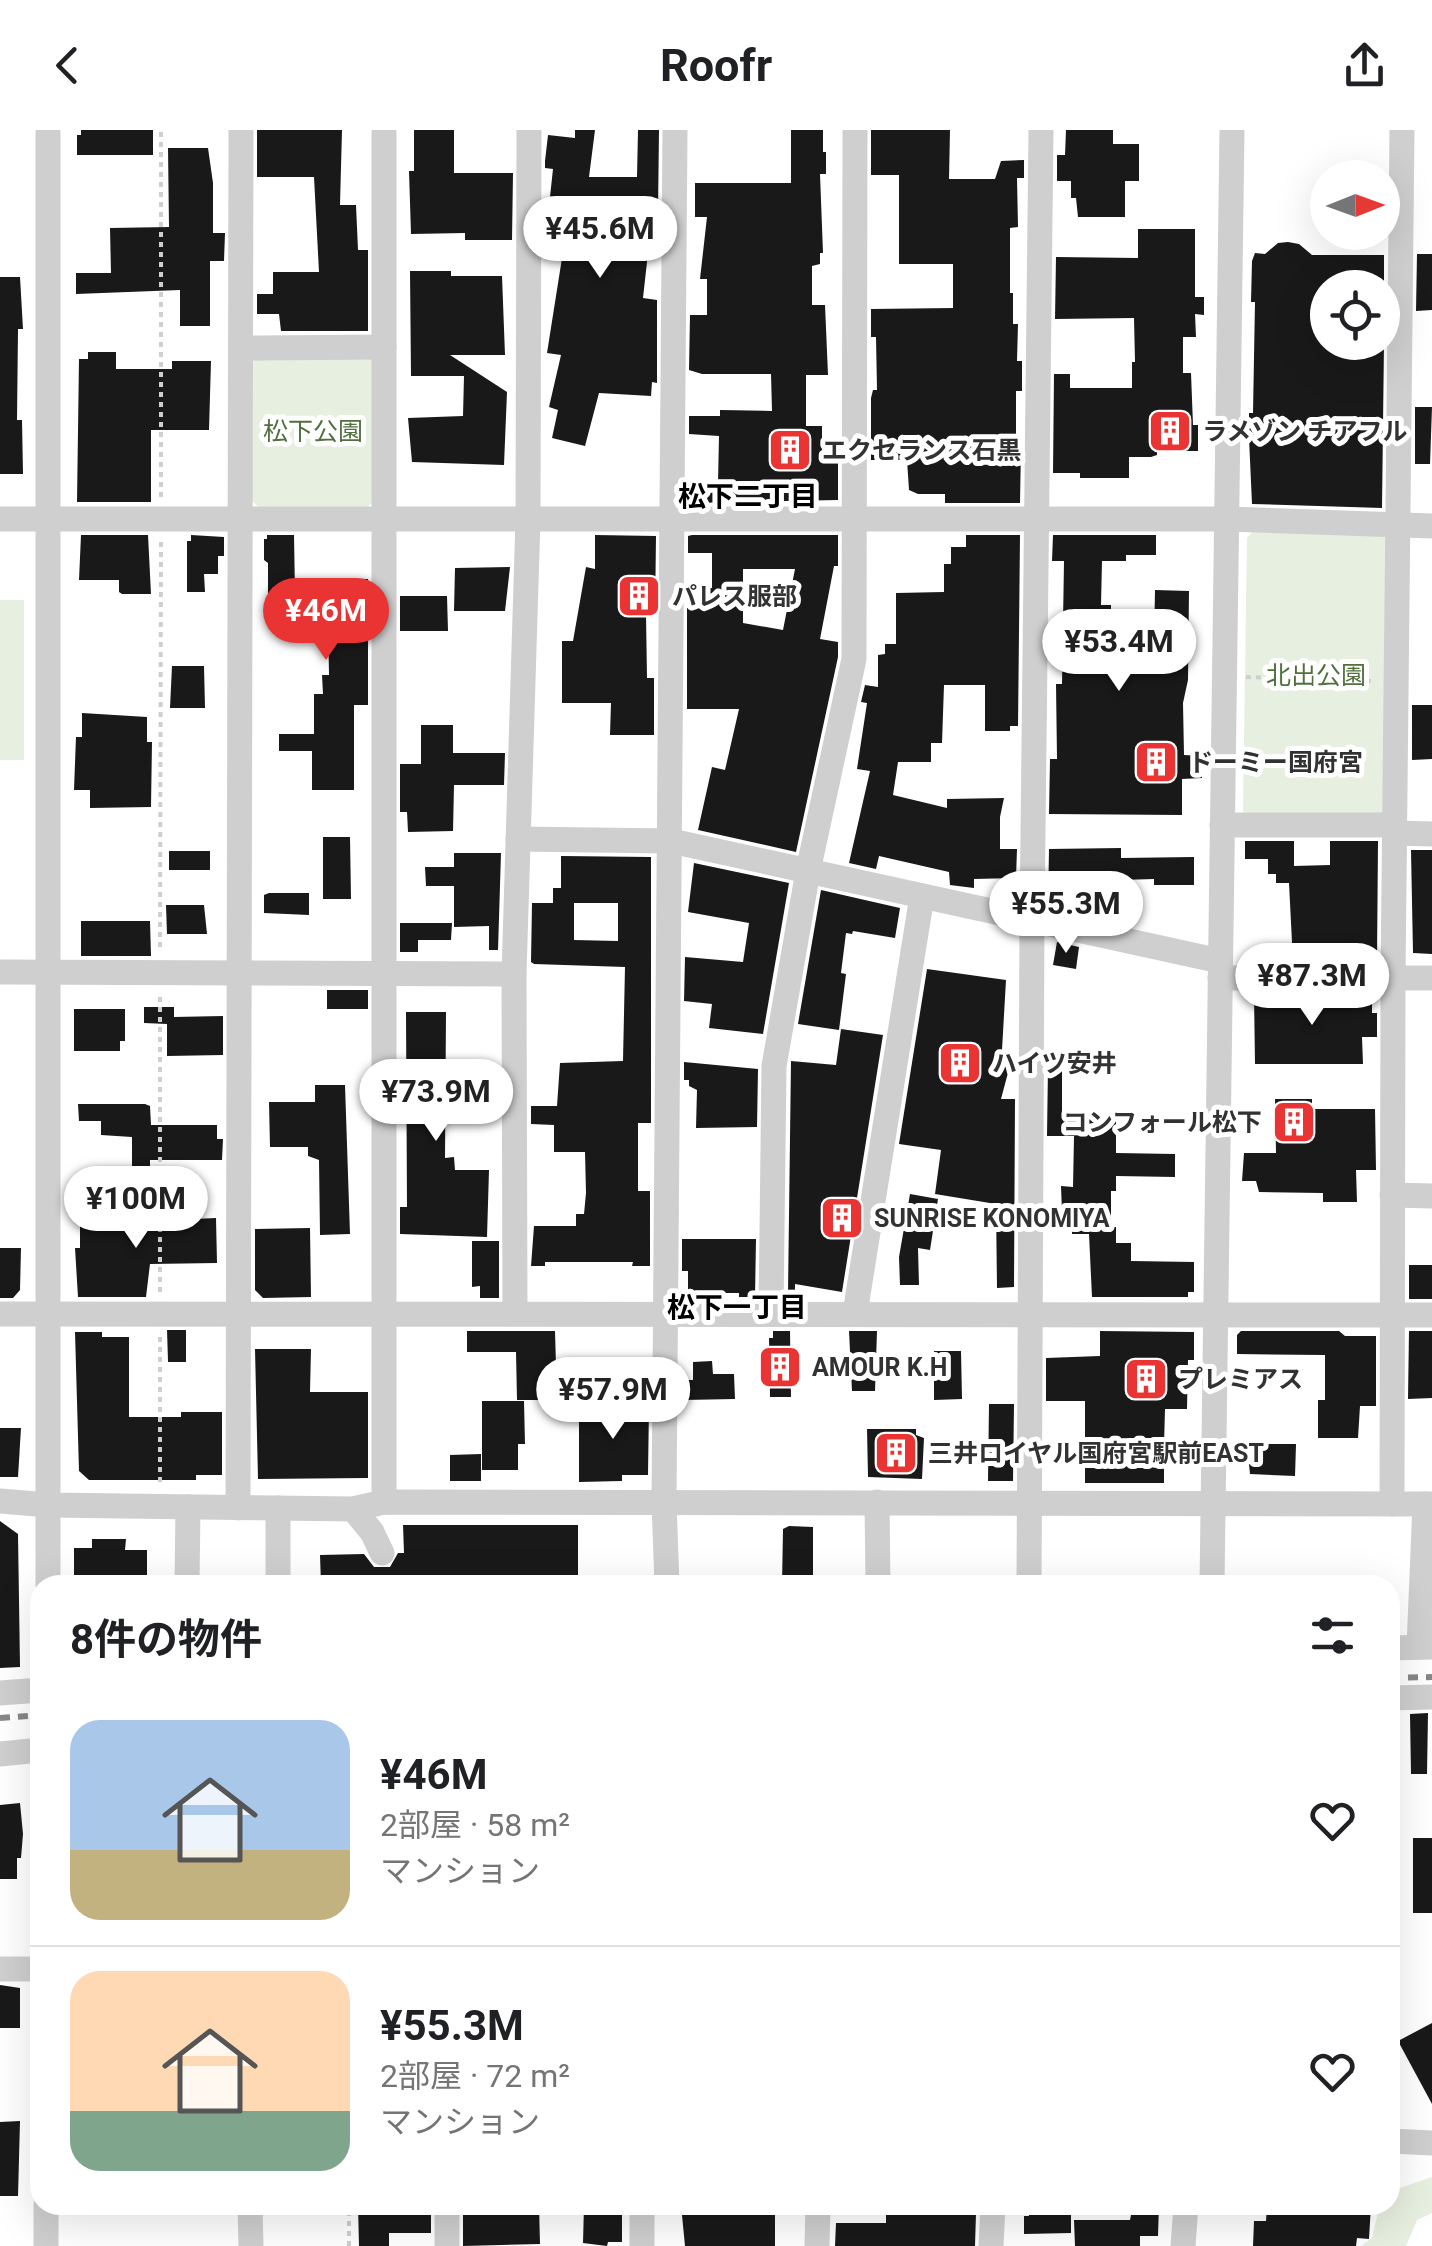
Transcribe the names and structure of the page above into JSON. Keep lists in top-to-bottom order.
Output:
{
  "districts": ["松下二丁目", "松下一丁目"],
  "parks": ["松下公園", "北出公園"],
  "places": {
    "building": [
      "ラメゾン チアフル",
      "エクセランス石黒",
      "パレス服部",
      "ドーミー国府宮",
      "ハイツ安井",
      "コンフォール松下",
      "SUNRISE KONOMIYA",
      "AMOUR K.H",
      "プレミアス",
      "三井ロイヤル国府宮駅前EAST"
    ]
  },
  "north": "right",
  "page": {
    "header": "Roofr",
    "price": [
      "¥45.6M",
      "¥46M",
      "¥53.4M",
      "¥55.3M",
      "¥87.3M",
      "¥73.9M",
      "¥100M",
      "¥57.9M"
    ],
    "heading": "8件の物件",
    "list": [
      {
        "name": "¥46M",
        "note": "2部屋 · 58 m² · マンション"
      },
      {
        "name": "¥55.3M",
        "note": "2部屋 · 72 m² · マンション"
      }
    ]
  }
}
